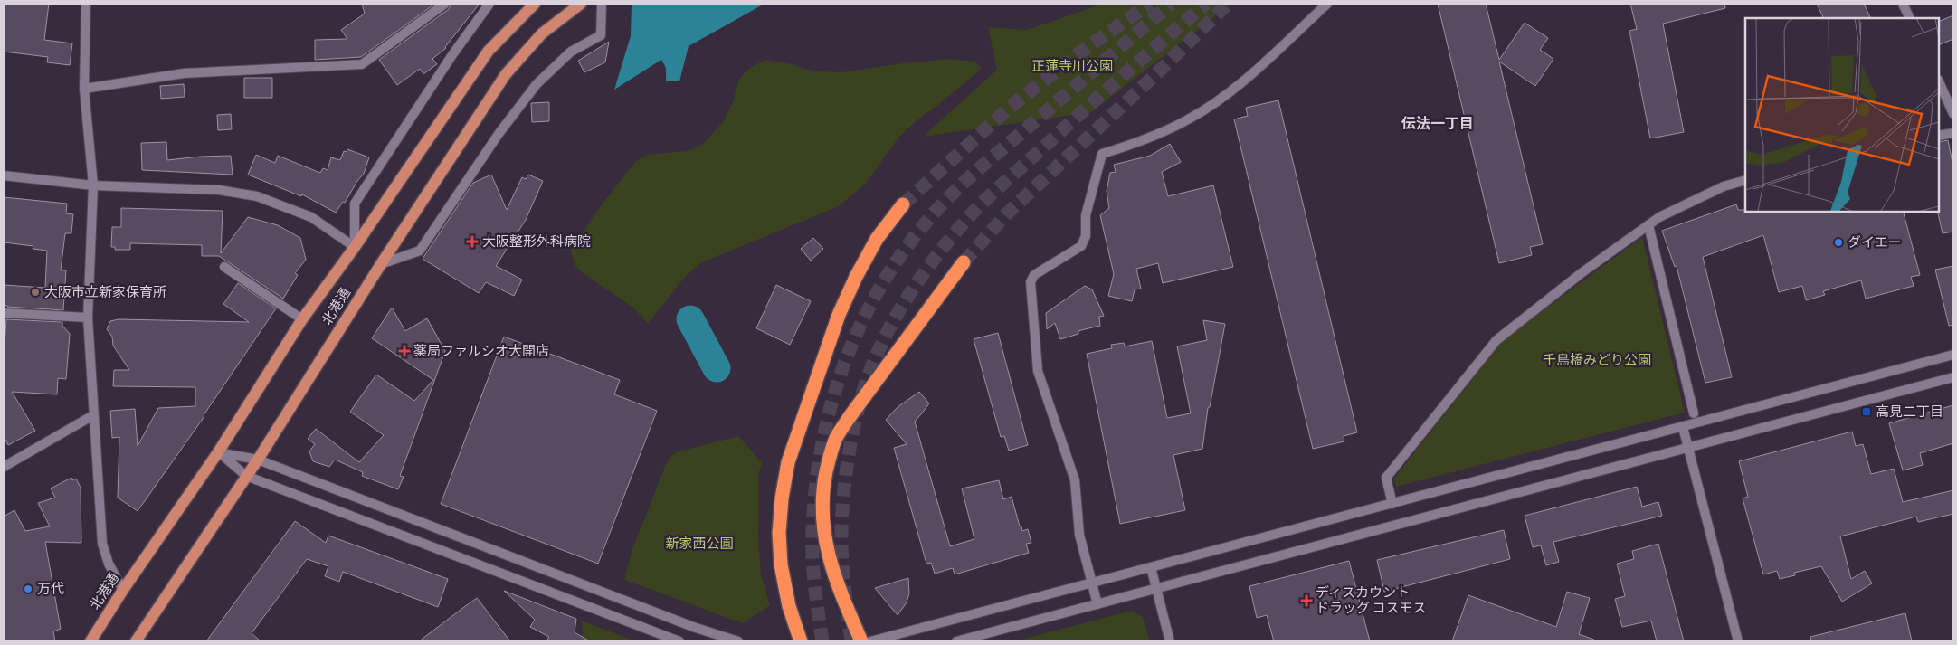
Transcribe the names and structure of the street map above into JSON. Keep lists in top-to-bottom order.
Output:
{
  "streets": {
    "main road": ["北港通"]
  },
  "districts": ["伝法一丁目"],
  "parks": ["正蓮寺川公園", "千鳥橋みどり公園", "新家西公園"],
  "places": {
    "health": ["大阪整形外科病院", "薬局ファルシオ大開店", "ディスカウント ドラッグ コスモス"],
    "other": ["ダイエー", "大阪市立新家保育所", "万代"],
    "transit": ["高見二丁目"]
  }
}
